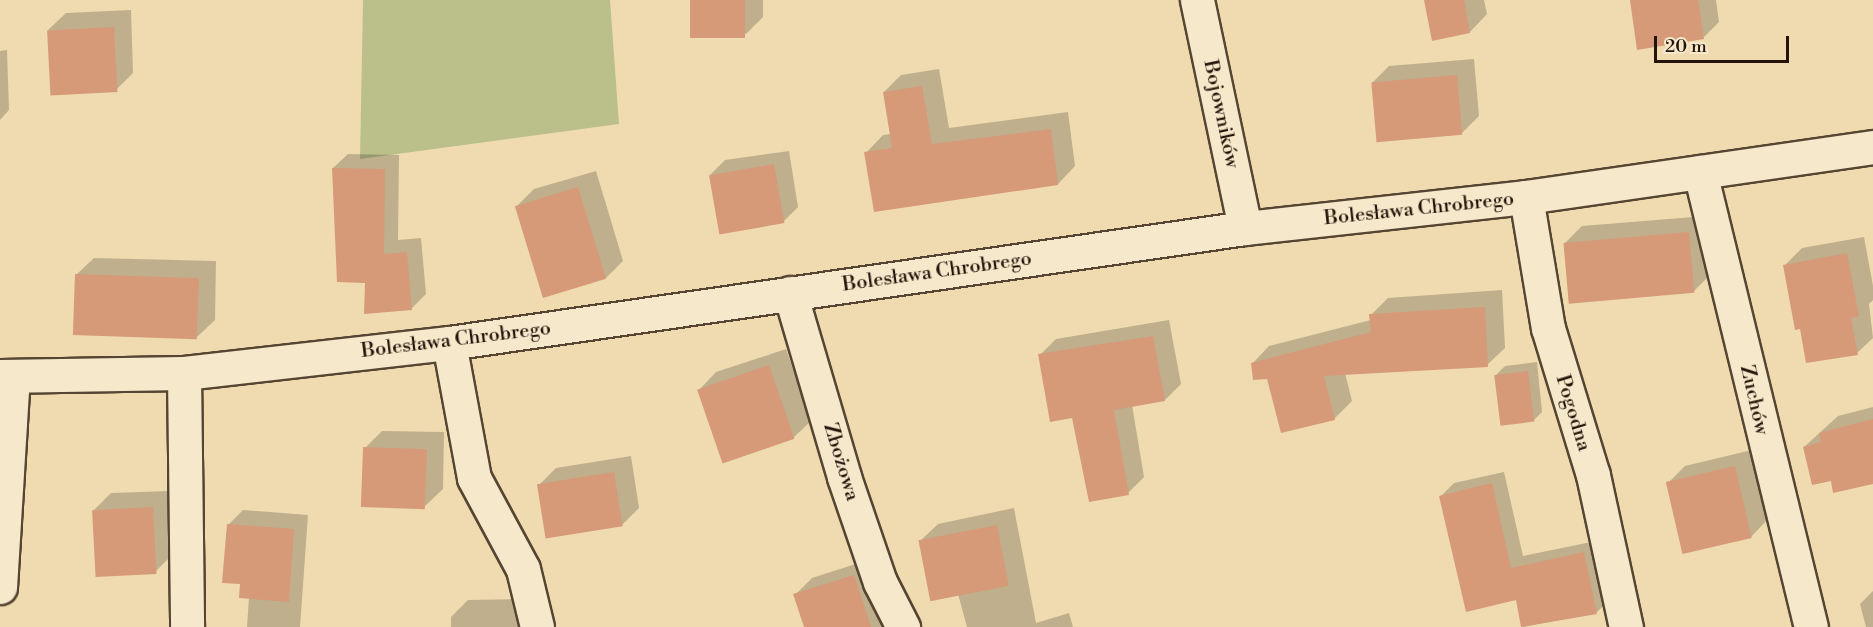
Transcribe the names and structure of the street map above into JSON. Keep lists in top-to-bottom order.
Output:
{
  "streets": {
    "street": [
      "Bojowników",
      "Bolesława Chrobrego",
      "Zuchów",
      "Pogodna",
      "Zbożowa"
    ]
  },
  "crossings": [
    ["Bojowników", "Bolesława Chrobrego"],
    ["Bolesława Chrobrego", "Zuchów"],
    ["Bolesława Chrobrego", "Pogodna"],
    ["Bolesława Chrobrego", "Zbożowa"]
  ],
  "scale_bar": "20 m"
}
